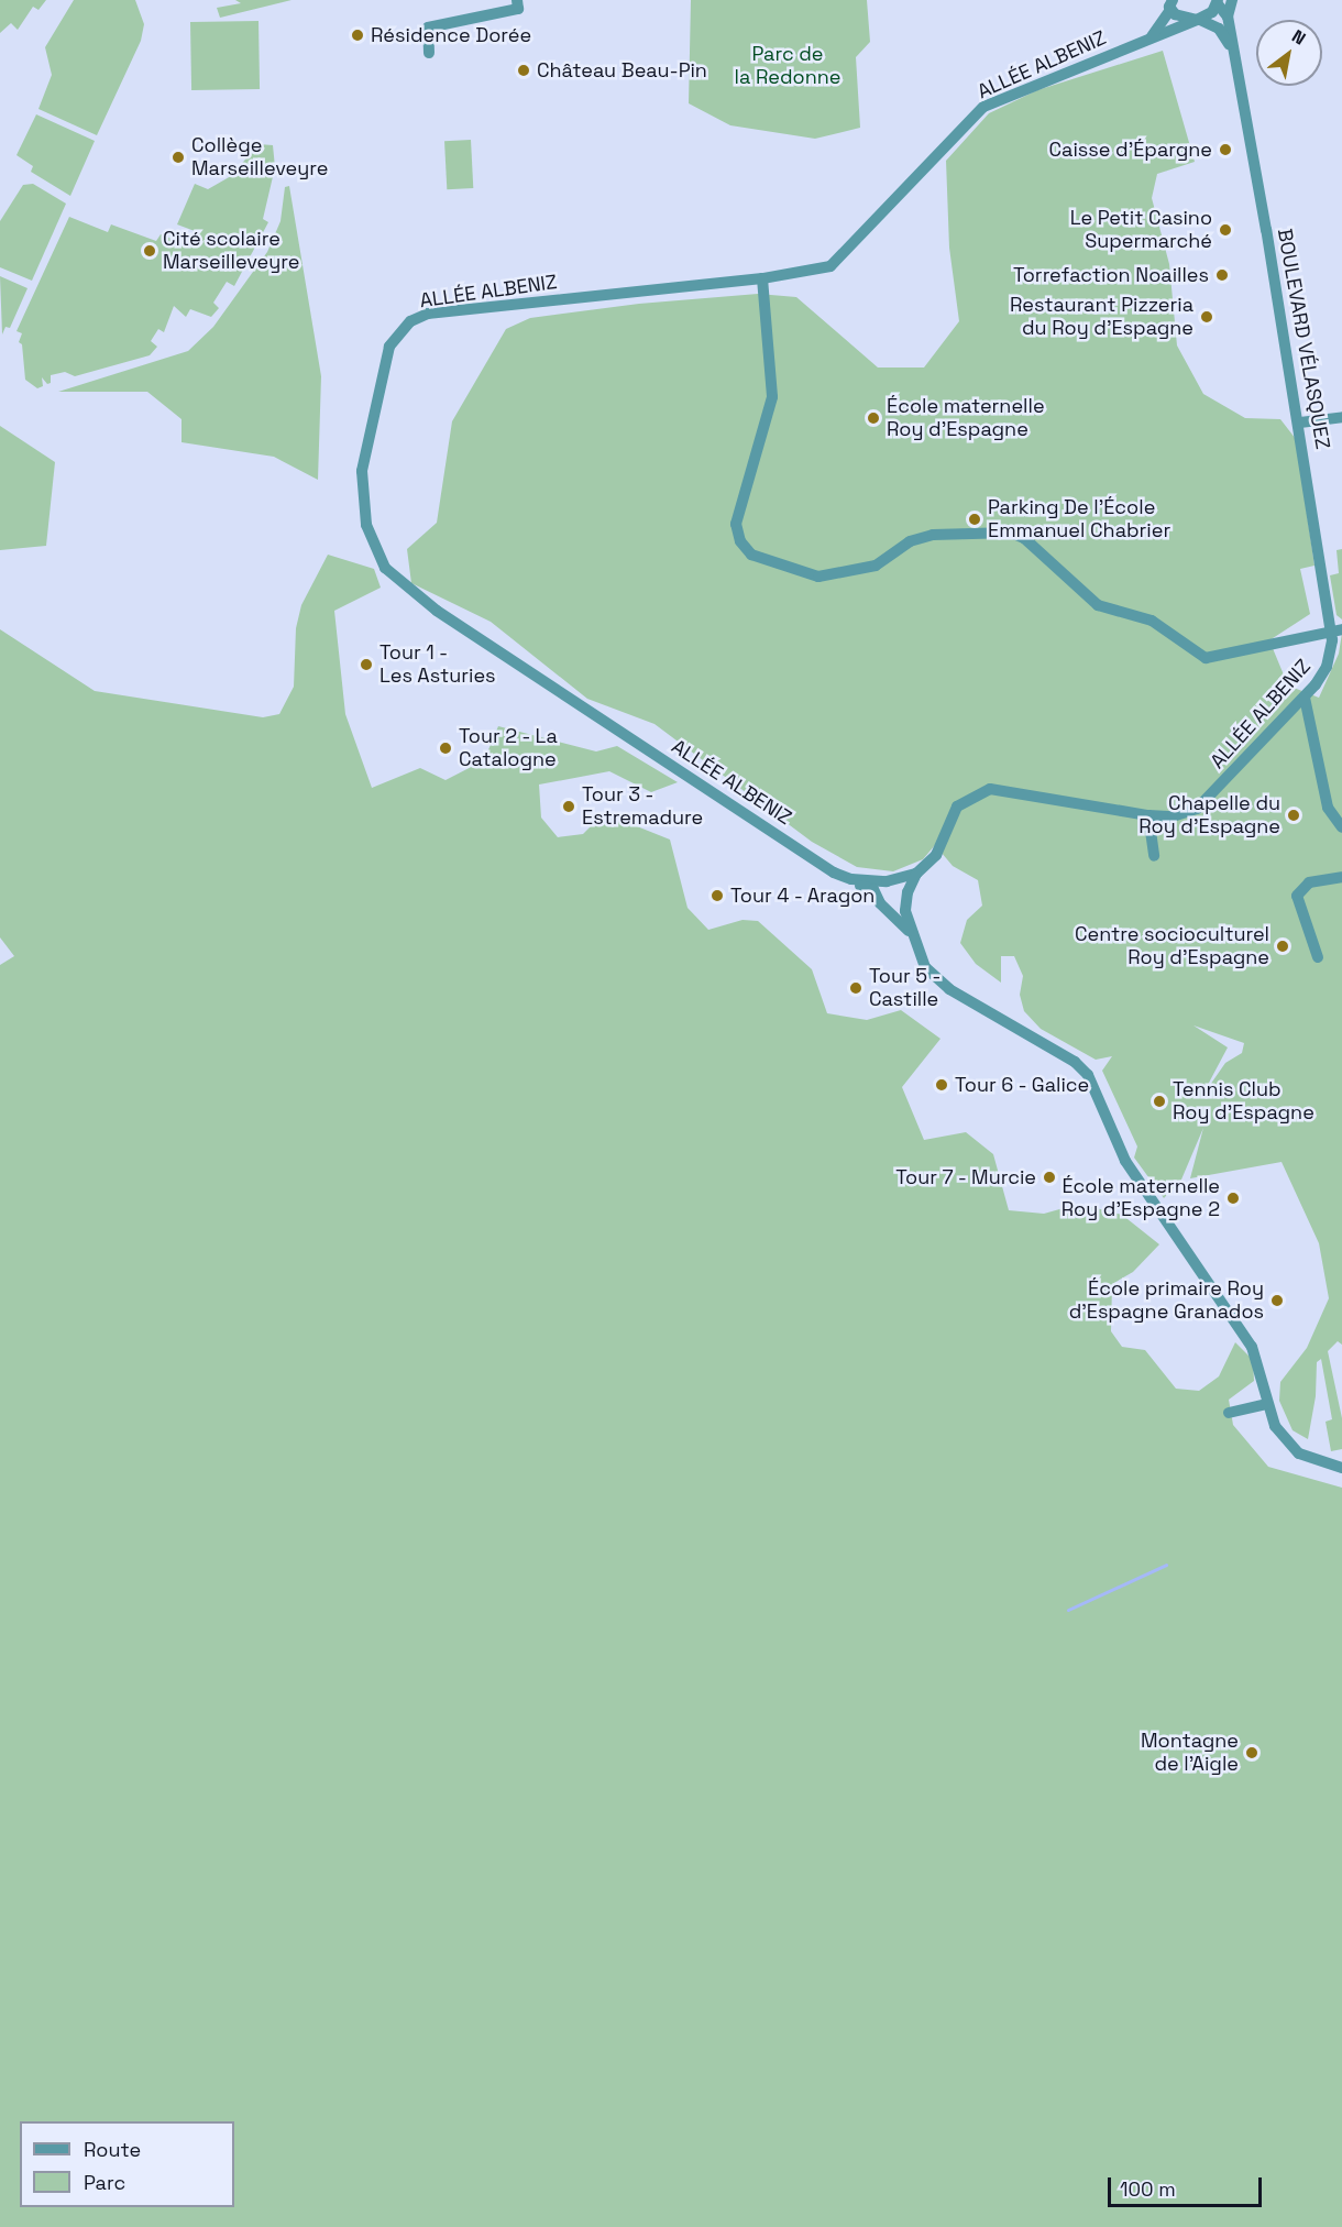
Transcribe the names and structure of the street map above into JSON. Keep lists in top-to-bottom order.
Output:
{
  "streets": {
    "street": ["ALLÉE ALBENIZ", "BOULEVARD VÉLASQUEZ"]
  },
  "crossings": [
    ["ALLÉE ALBENIZ", "BOULEVARD VÉLASQUEZ"]
  ],
  "parks": ["Parc de la Redonne"],
  "places": [
    "Résidence Dorée",
    "Château Beau-Pin",
    "Caisse d'Épargne",
    "Collège Marseilleveyre",
    "Le Petit Casino Supermarché",
    "Cité scolaire Marseilleveyre",
    "Torrefaction Noailles",
    "Restaurant Pizzeria du Roy d'Espagne",
    "École maternelle Roy d'Espagne",
    "Parking De l’École Emmanuel Chabrier",
    "Tour 1 - Les Asturies",
    "Tour 2 - La Catalogne",
    "Tour 3 - Estremadure",
    "Chapelle du Roy d’Espagne",
    "Tour 4 - Aragon",
    "Centre socioculturel Roy d'Espagne",
    "Tour 5 - Castille",
    "Tour 6 - Galice",
    "Tennis Club Roy d'Espagne",
    "Tour 7 - Murcie",
    "École maternelle Roy d'Espagne 2",
    "École primaire Roy d'Espagne Granados",
    "Montagne de l'Aigle"
  ],
  "legend": ["Route", "Parc"],
  "scale_bar": "100 m",
  "north": "top right"
}
